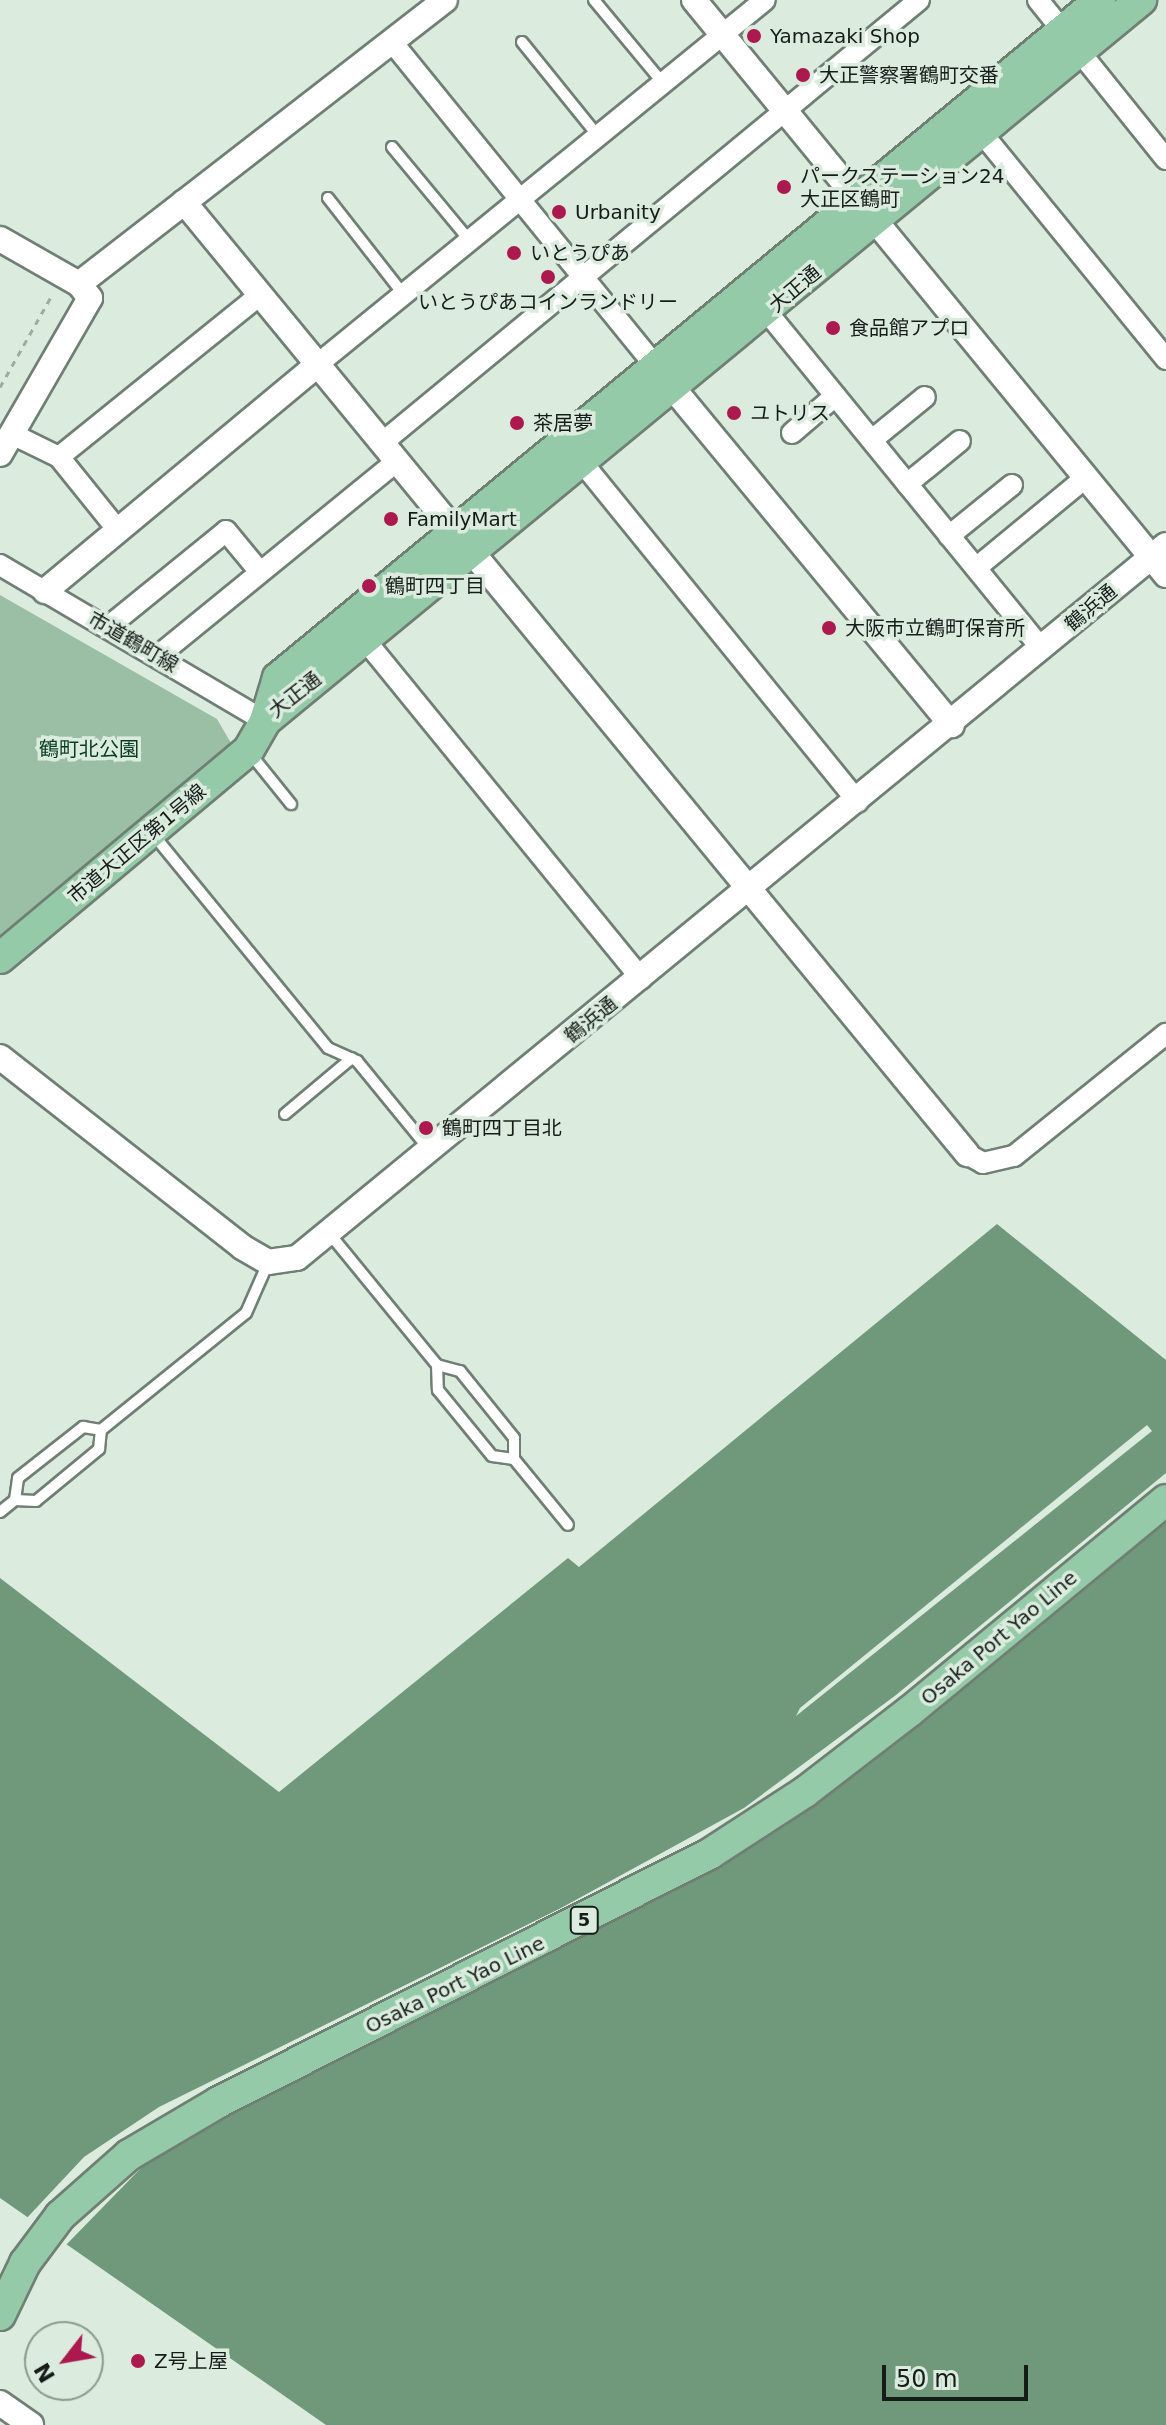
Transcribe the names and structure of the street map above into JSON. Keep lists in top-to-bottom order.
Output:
{
  "streets": {
    "main road": [
      "大正通",
      "市道大正区第1号線",
      "Osaka Port Yao Line",
      "5"
    ],
    "street": ["鶴浜通", "市道鶴町線"]
  },
  "crossings": [
    ["大正通", "市道鶴町線"],
    ["大正通", "市道大正区第1号線"],
    ["市道鶴町線", "市道大正区第1号線"]
  ],
  "parks": ["鶴町北公園"],
  "places": [
    "Yamazaki Shop",
    "大正警察署鶴町交番",
    "パークステーション24 大正区鶴町",
    "Urbanity",
    "いとうぴあ",
    "いとうぴあコインランドリー",
    "食品館アプロ",
    "ユトリス",
    "茶居夢",
    "FamilyMart",
    "鶴町四丁目",
    "大阪市立鶴町保育所",
    "鶴町四丁目北",
    "Z号上屋"
  ],
  "scale_bar": "50 m",
  "north": "bottom left"
}
